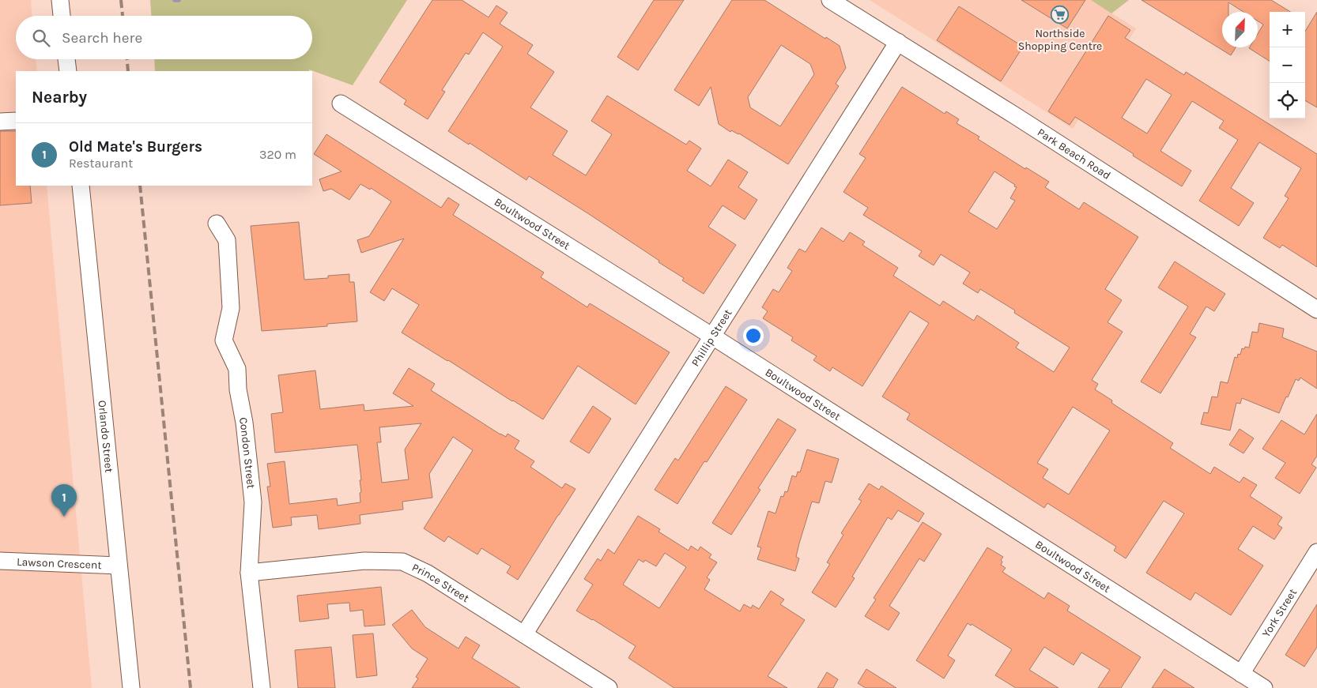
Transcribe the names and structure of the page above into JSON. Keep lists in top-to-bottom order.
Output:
{
  "streets": {
    "street": [
      "Park Beach Road",
      "Boultwood Street",
      "Phillip Street",
      "Orlando Street",
      "Condon Street",
      "Lawson Crescent",
      "Prince Street",
      "York Street"
    ]
  },
  "crossings": [
    ["Park Beach Road", "Phillip Street"],
    ["Boultwood Street", "Phillip Street"],
    ["Boultwood Street", "York Street"],
    ["Phillip Street", "Prince Street"],
    ["Orlando Street", "Lawson Crescent"],
    ["Condon Street", "Prince Street"]
  ],
  "places": {
    "supermarket": ["Northside Shopping Centre"]
  },
  "north": "top right",
  "page": {
    "map_buttons": ["+", "−"],
    "search": "Search here",
    "heading": "Nearby",
    "list": [
      {
        "mark": "1",
        "name": "Old Mate's Burgers",
        "note": "Restaurant",
        "value": "320 m"
      }
    ],
    "pins": "1"
  }
}
